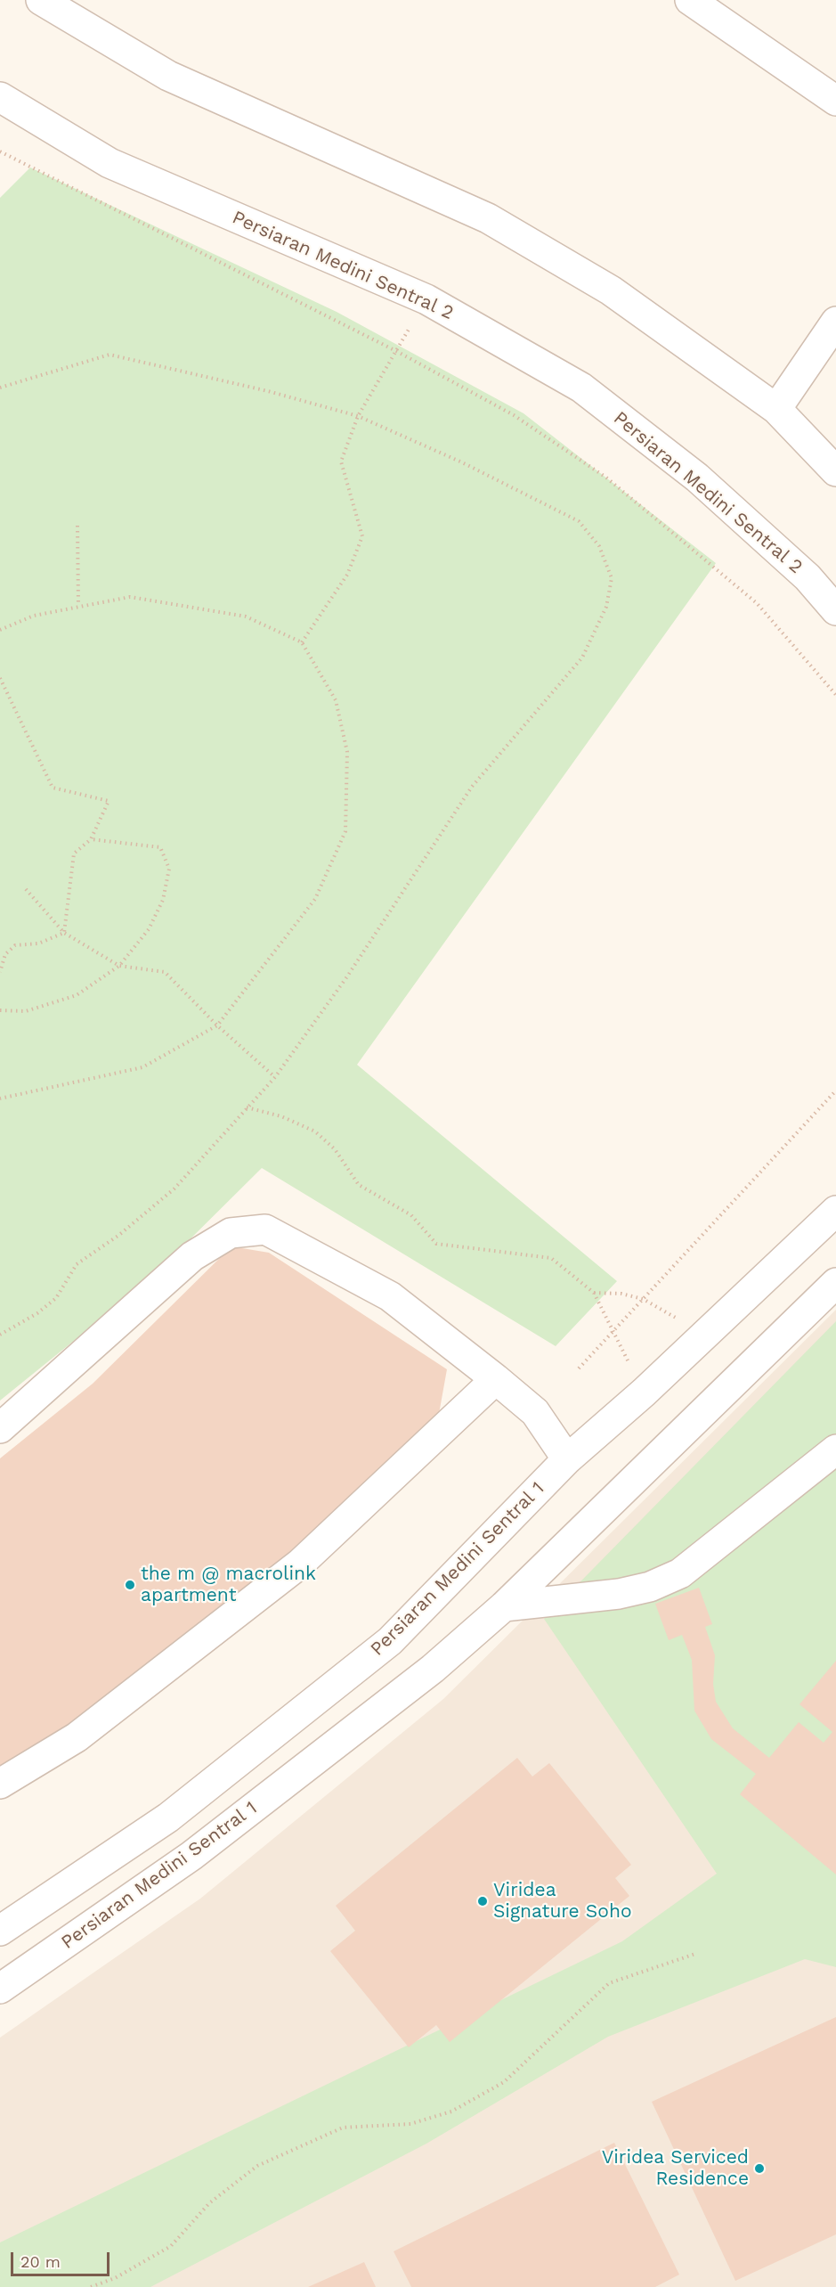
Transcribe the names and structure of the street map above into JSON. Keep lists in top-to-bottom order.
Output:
{
  "streets": {
    "street": ["Persiaran Medini Sentral 2", "Persiaran Medini Sentral 1"]
  },
  "places": ["the m @ macrolink apartment", "Viridea Signature Soho", "Viridea Serviced Residence"],
  "scale_bar": "20 m"
}
